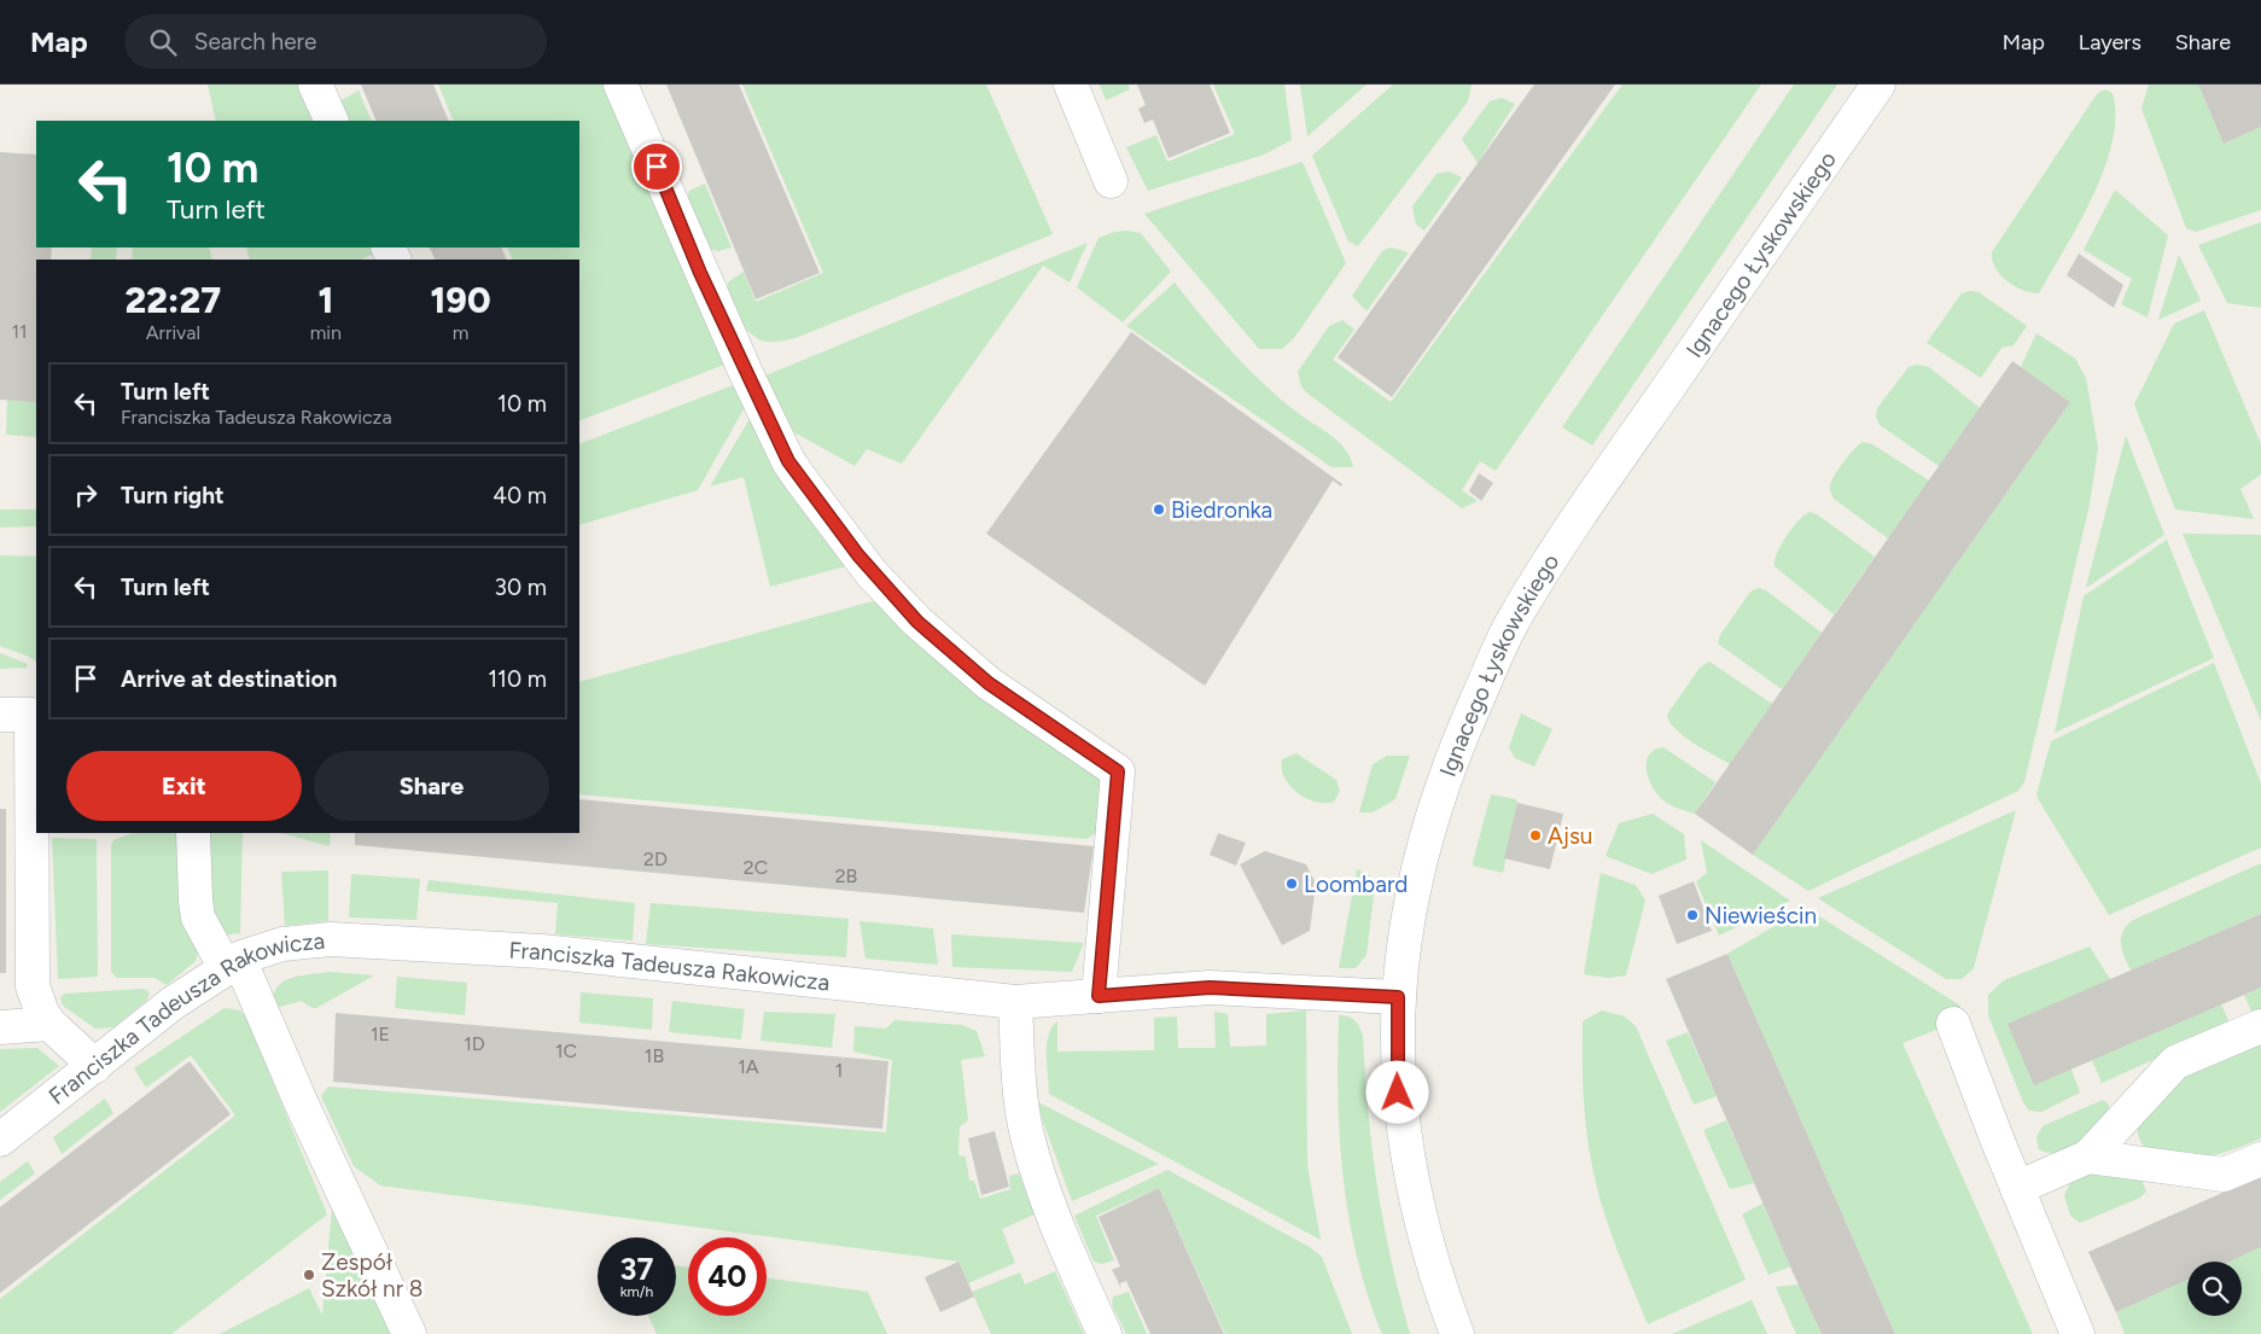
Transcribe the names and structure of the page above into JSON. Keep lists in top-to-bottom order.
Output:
{
  "streets": {
    "street": ["Ignacego Łyskowskiego", "Franciszka Tadeusza Rakowicza"]
  },
  "crossings": [
    ["Ignacego Łyskowskiego", "Franciszka Tadeusza Rakowicza"]
  ],
  "places": [
    "Biedronka",
    "Ajsu",
    "Loombard",
    "Niewieścin",
    "Zespół Szkół nr 8"
  ],
  "house_numbers": [
    "11",
    "2D",
    "2C",
    "2B",
    "1E",
    "1D",
    "1C",
    "1B",
    "1A",
    "1"
  ],
  "page": {
    "header": "Map",
    "search": "Search here",
    "nav": ["Map", "Layers", "Share"],
    "turn": ["10 m", "Turn left"],
    "eta": [
      "22:27",
      "Arrival",
      "1",
      "min",
      "190",
      "m"
    ],
    "list": [
      {
        "name": "Turn left",
        "note": "Franciszka Tadeusza Rakowicza",
        "value": "10 m"
      },
      {
        "name": "Turn right",
        "value": "40 m"
      },
      {
        "name": "Turn left",
        "value": "30 m"
      },
      {
        "name": "Arrive at destination",
        "value": "110 m"
      }
    ],
    "buttons": ["Exit", "Share"],
    "speed": "37 km/h",
    "limit": "40"
  }
}
